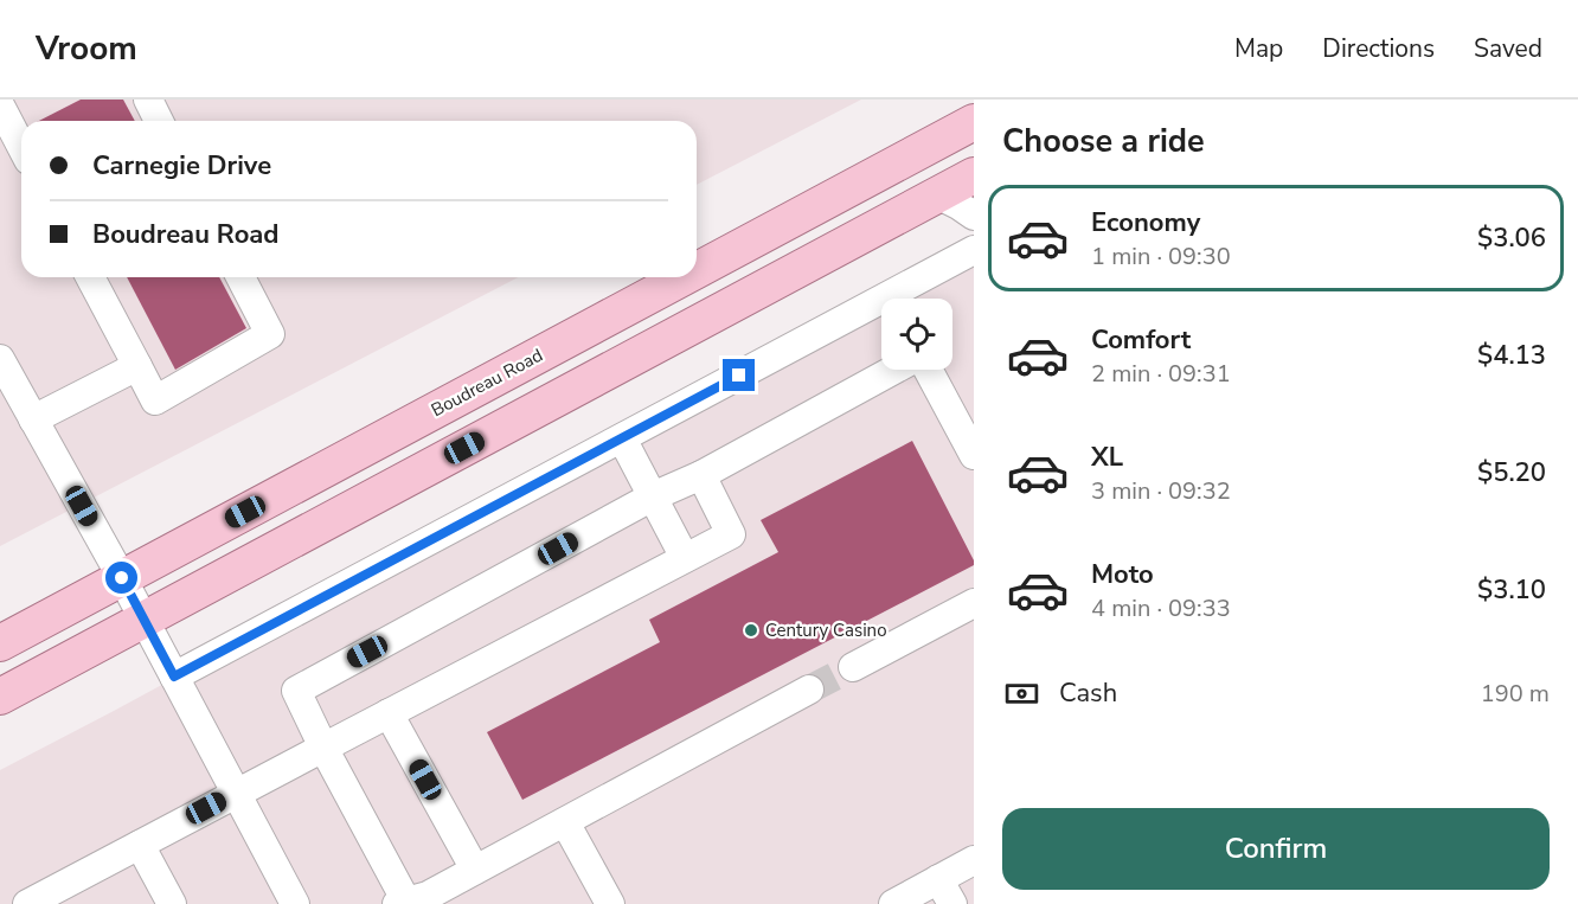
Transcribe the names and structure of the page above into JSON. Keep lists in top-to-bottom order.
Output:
{
  "streets": {
    "main road": ["Boudreau Road"]
  },
  "places": ["Century Casino"],
  "page": {
    "header": "Vroom",
    "nav": ["Map", "Directions", "Saved"],
    "heading": "Choose a ride",
    "banner": ["Carnegie Drive", "Boudreau Road"],
    "list": [
      {
        "name": "Economy",
        "note": "1 min · 09:30",
        "value": "$3.06"
      },
      {
        "name": "Comfort",
        "note": "2 min · 09:31",
        "value": "$4.13"
      },
      {
        "name": "XL",
        "note": "3 min · 09:32",
        "value": "$5.20"
      },
      {
        "name": "Moto",
        "note": "4 min · 09:33",
        "value": "$3.10"
      }
    ],
    "pay": ["Cash", "190 m"],
    "buttons": "Confirm"
  }
}
